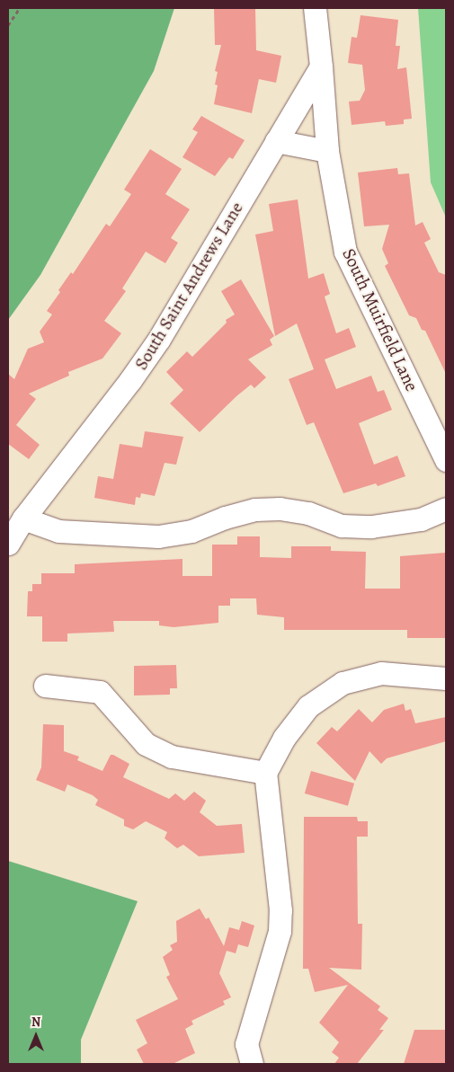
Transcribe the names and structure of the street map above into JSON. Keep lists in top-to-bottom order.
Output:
{
  "streets": {
    "street": ["South Saint Andrews Lane", "South Muirfield Lane"]
  },
  "crossings": [
    ["South Saint Andrews Lane", "South Muirfield Lane"]
  ],
  "north": "top"
}
